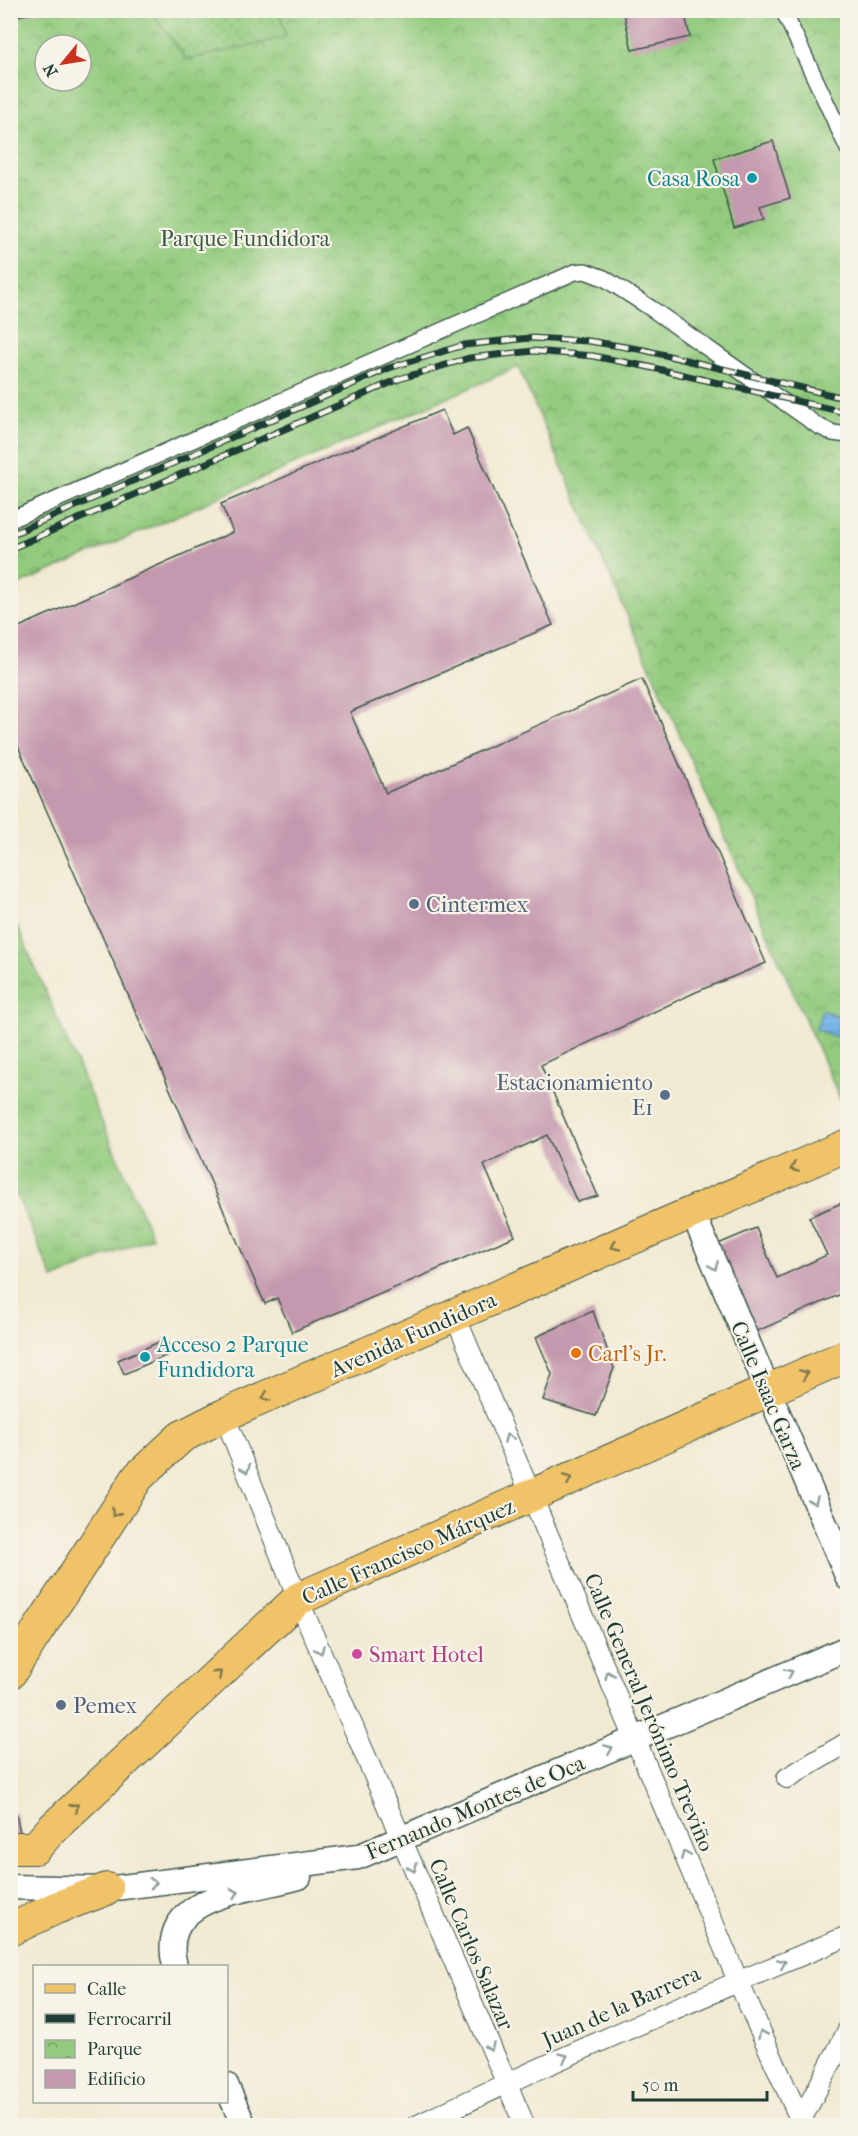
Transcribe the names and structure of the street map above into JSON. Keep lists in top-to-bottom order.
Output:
{
  "streets": {
    "main road": ["Avenida Fundidora", "Calle Francisco Márquez"],
    "street": [
      "Calle Isaac Garza",
      "Calle General Jerónimo Treviño",
      "Fernando Montes de Oca",
      "Calle Carlos Salazar",
      "Juan de la Barrera"
    ]
  },
  "crossings": [
    ["Avenida Fundidora", "Calle Isaac Garza"],
    ["Avenida Fundidora", "Calle General Jerónimo Treviño"],
    ["Avenida Fundidora", "Calle Carlos Salazar"],
    ["Calle Isaac Garza", "Calle Francisco Márquez"],
    ["Calle Francisco Márquez", "Calle General Jerónimo Treviño"],
    ["Calle Francisco Márquez", "Calle Carlos Salazar"],
    ["Calle General Jerónimo Treviño", "Fernando Montes de Oca"],
    ["Calle General Jerónimo Treviño", "Juan de la Barrera"],
    ["Fernando Montes de Oca", "Calle Carlos Salazar"],
    ["Calle Carlos Salazar", "Juan de la Barrera"]
  ],
  "one_way": [
    "Avenida Fundidora",
    "Calle Isaac Garza",
    "Calle Francisco Márquez",
    "Calle General Jerónimo Treviño",
    "Fernando Montes de Oca",
    "Calle Carlos Salazar",
    "Juan de la Barrera"
  ],
  "parks": ["Parque Fundidora"],
  "places": [
    "Casa Rosa",
    "Cintermex",
    "Estacionamiento E1",
    "Carl's Jr.",
    "Acceso 2 Parque Fundidora",
    "Smart Hotel",
    "Pemex"
  ],
  "legend": [
    "Calle",
    "Ferrocarril",
    "Parque",
    "Edificio"
  ],
  "scale_bar": "50 m",
  "north": "bottom left"
}
